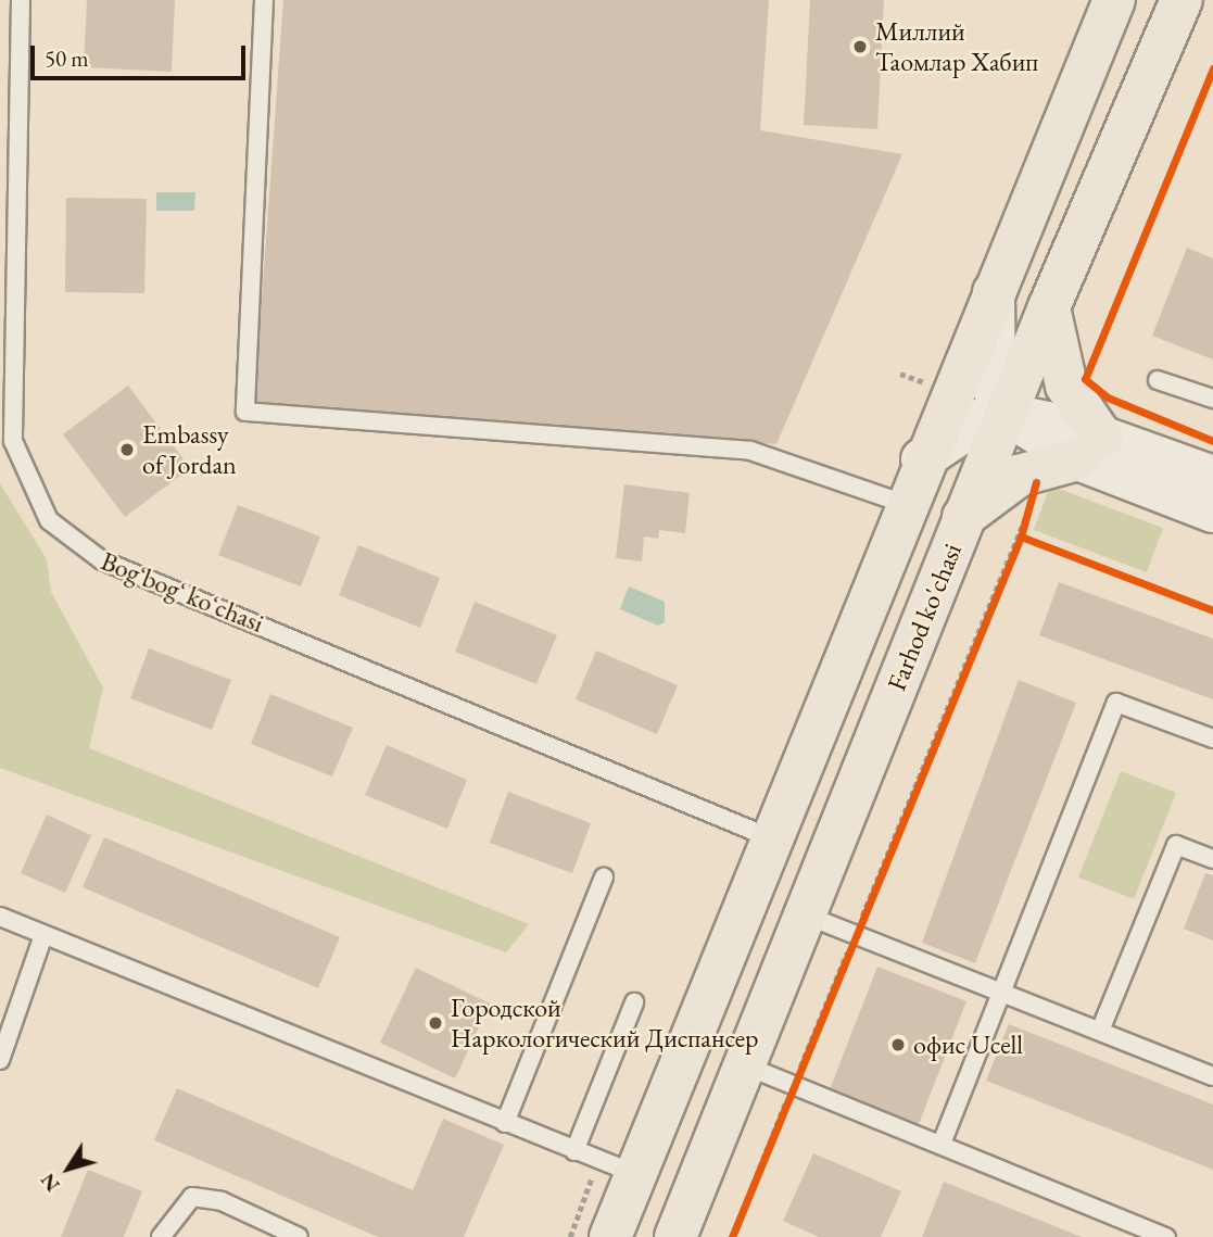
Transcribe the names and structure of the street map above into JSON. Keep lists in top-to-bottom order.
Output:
{
  "streets": {
    "main road": ["Farhod ko'chasi"],
    "lane": ["Bogʻbogʻ koʻchasi"]
  },
  "places": [
    "Миллий Таомлар Хабип",
    "Embassy of Jordan",
    "Городской Наркологический Диспансер",
    "офис Ucell"
  ],
  "scale_bar": "50 m",
  "north": "bottom left"
}
